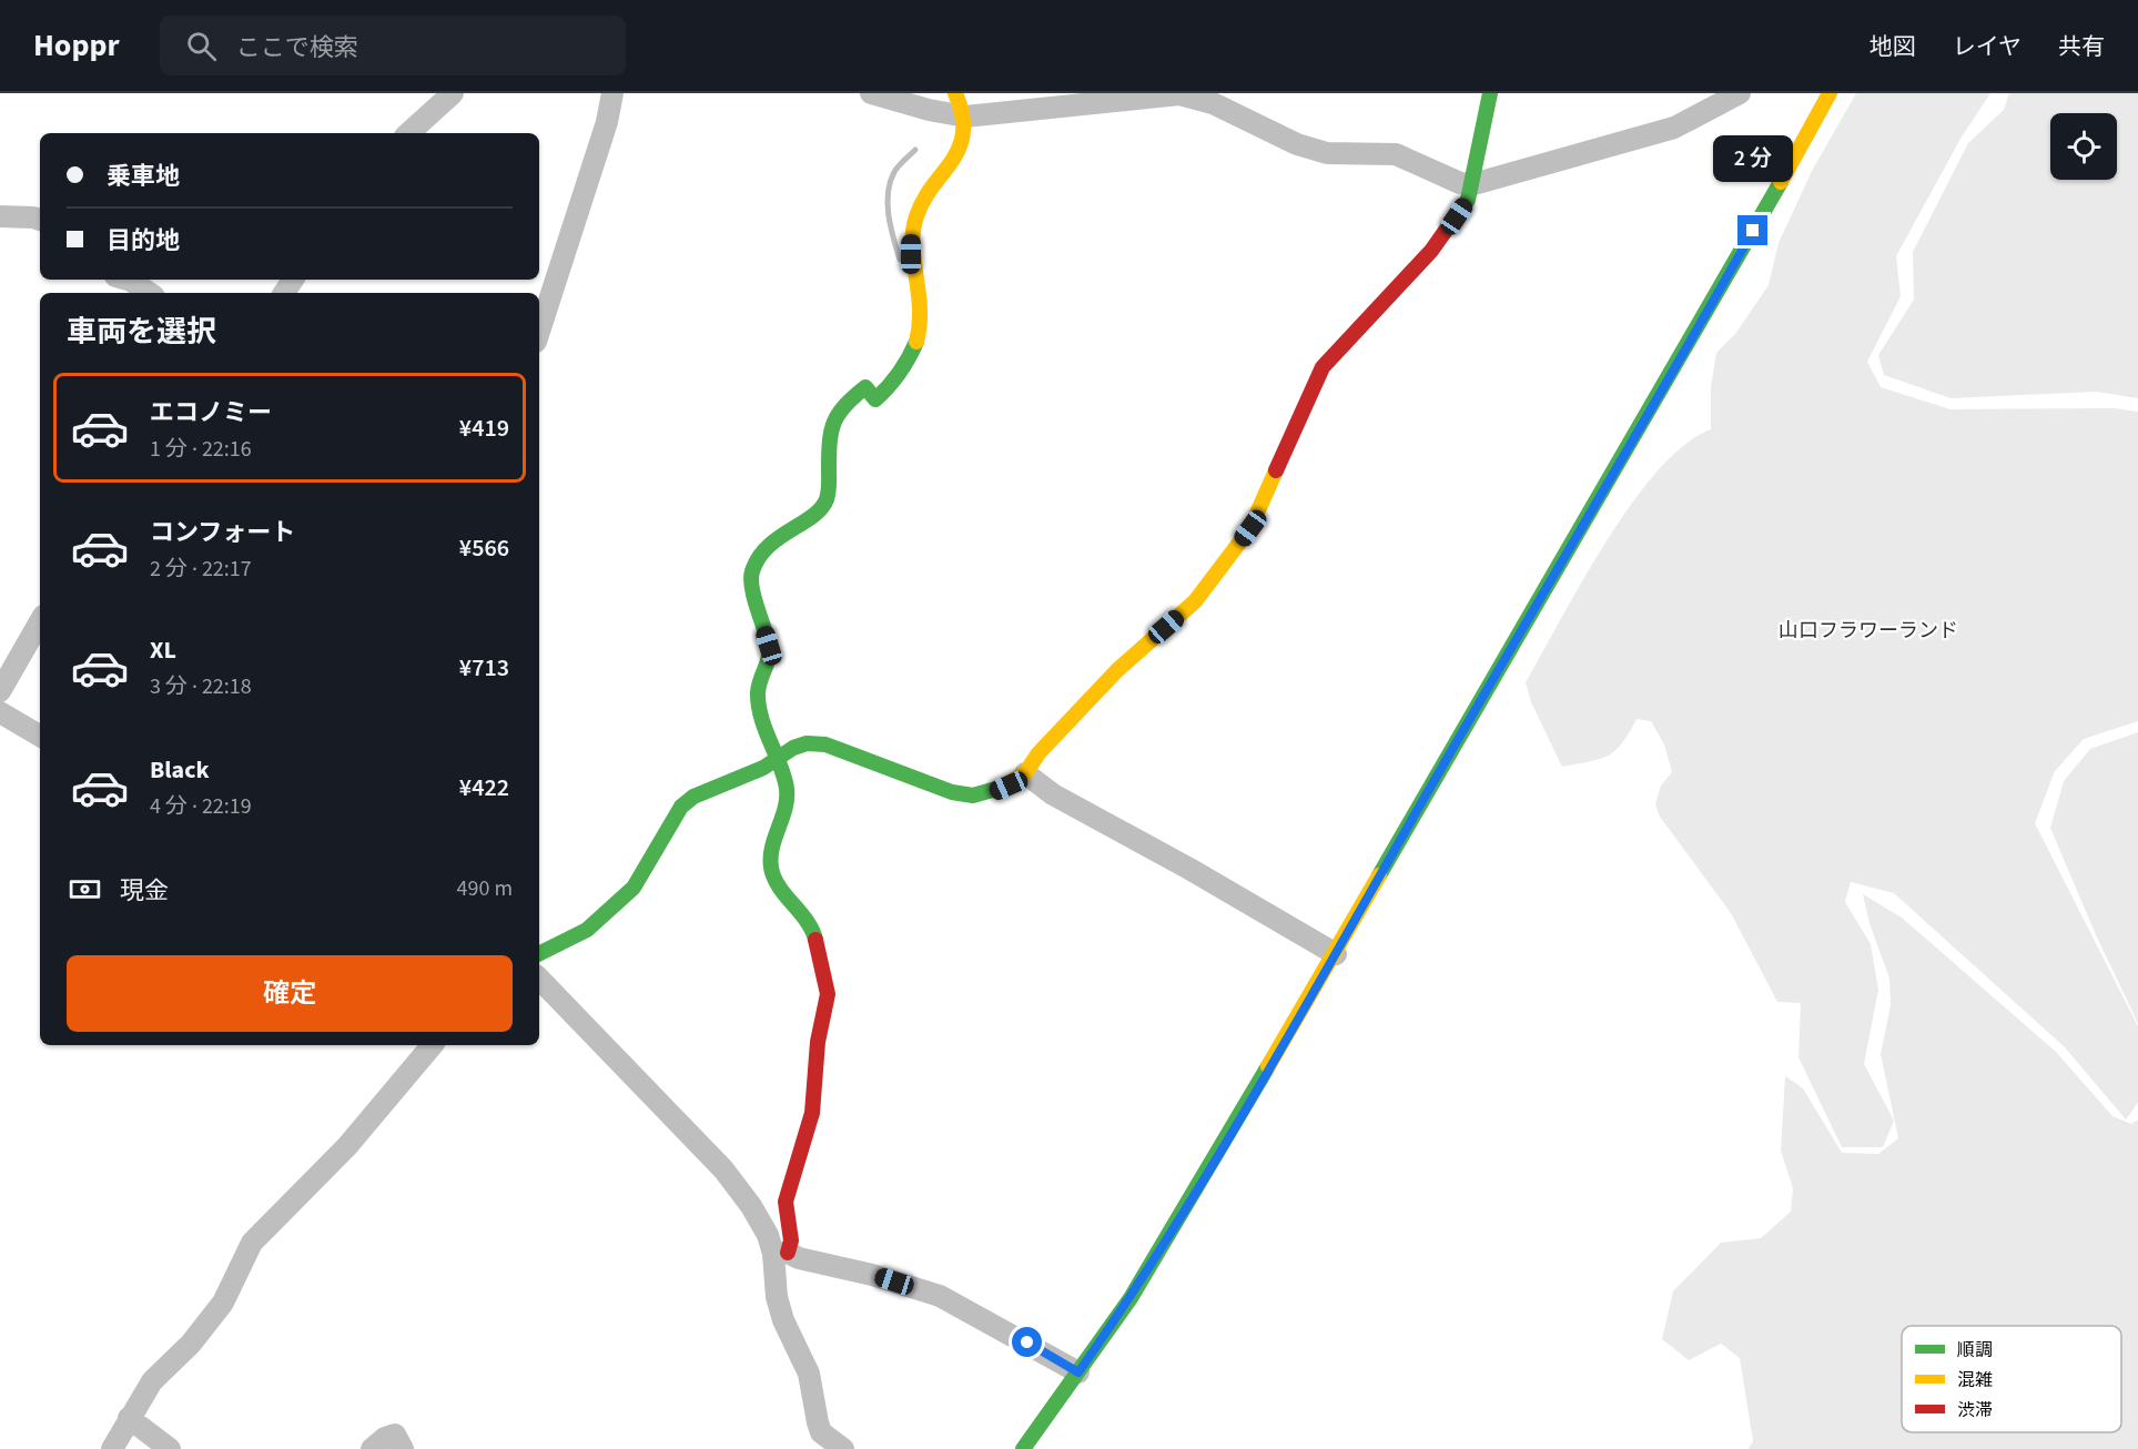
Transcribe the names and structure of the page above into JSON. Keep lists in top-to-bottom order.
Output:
{
  "parks": ["山口フラワーランド"],
  "legend": ["順調", "混雑", "渋滞"],
  "page": {
    "header": "Hoppr",
    "search": "ここで検索",
    "nav": ["地図", "レイヤ", "共有"],
    "banner": ["乗車地", "目的地"],
    "bubble": "2 分",
    "heading": "車両を選択",
    "list": [
      {
        "name": "エコノミー",
        "note": "1 分 · 22:16",
        "value": "¥419"
      },
      {
        "name": "コンフォート",
        "note": "2 分 · 22:17",
        "value": "¥566"
      },
      {
        "name": "XL",
        "note": "3 分 · 22:18",
        "value": "¥713"
      },
      {
        "name": "Black",
        "note": "4 分 · 22:19",
        "value": "¥422"
      }
    ],
    "pay": ["現金", "490 m"],
    "buttons": "確定"
  }
}
